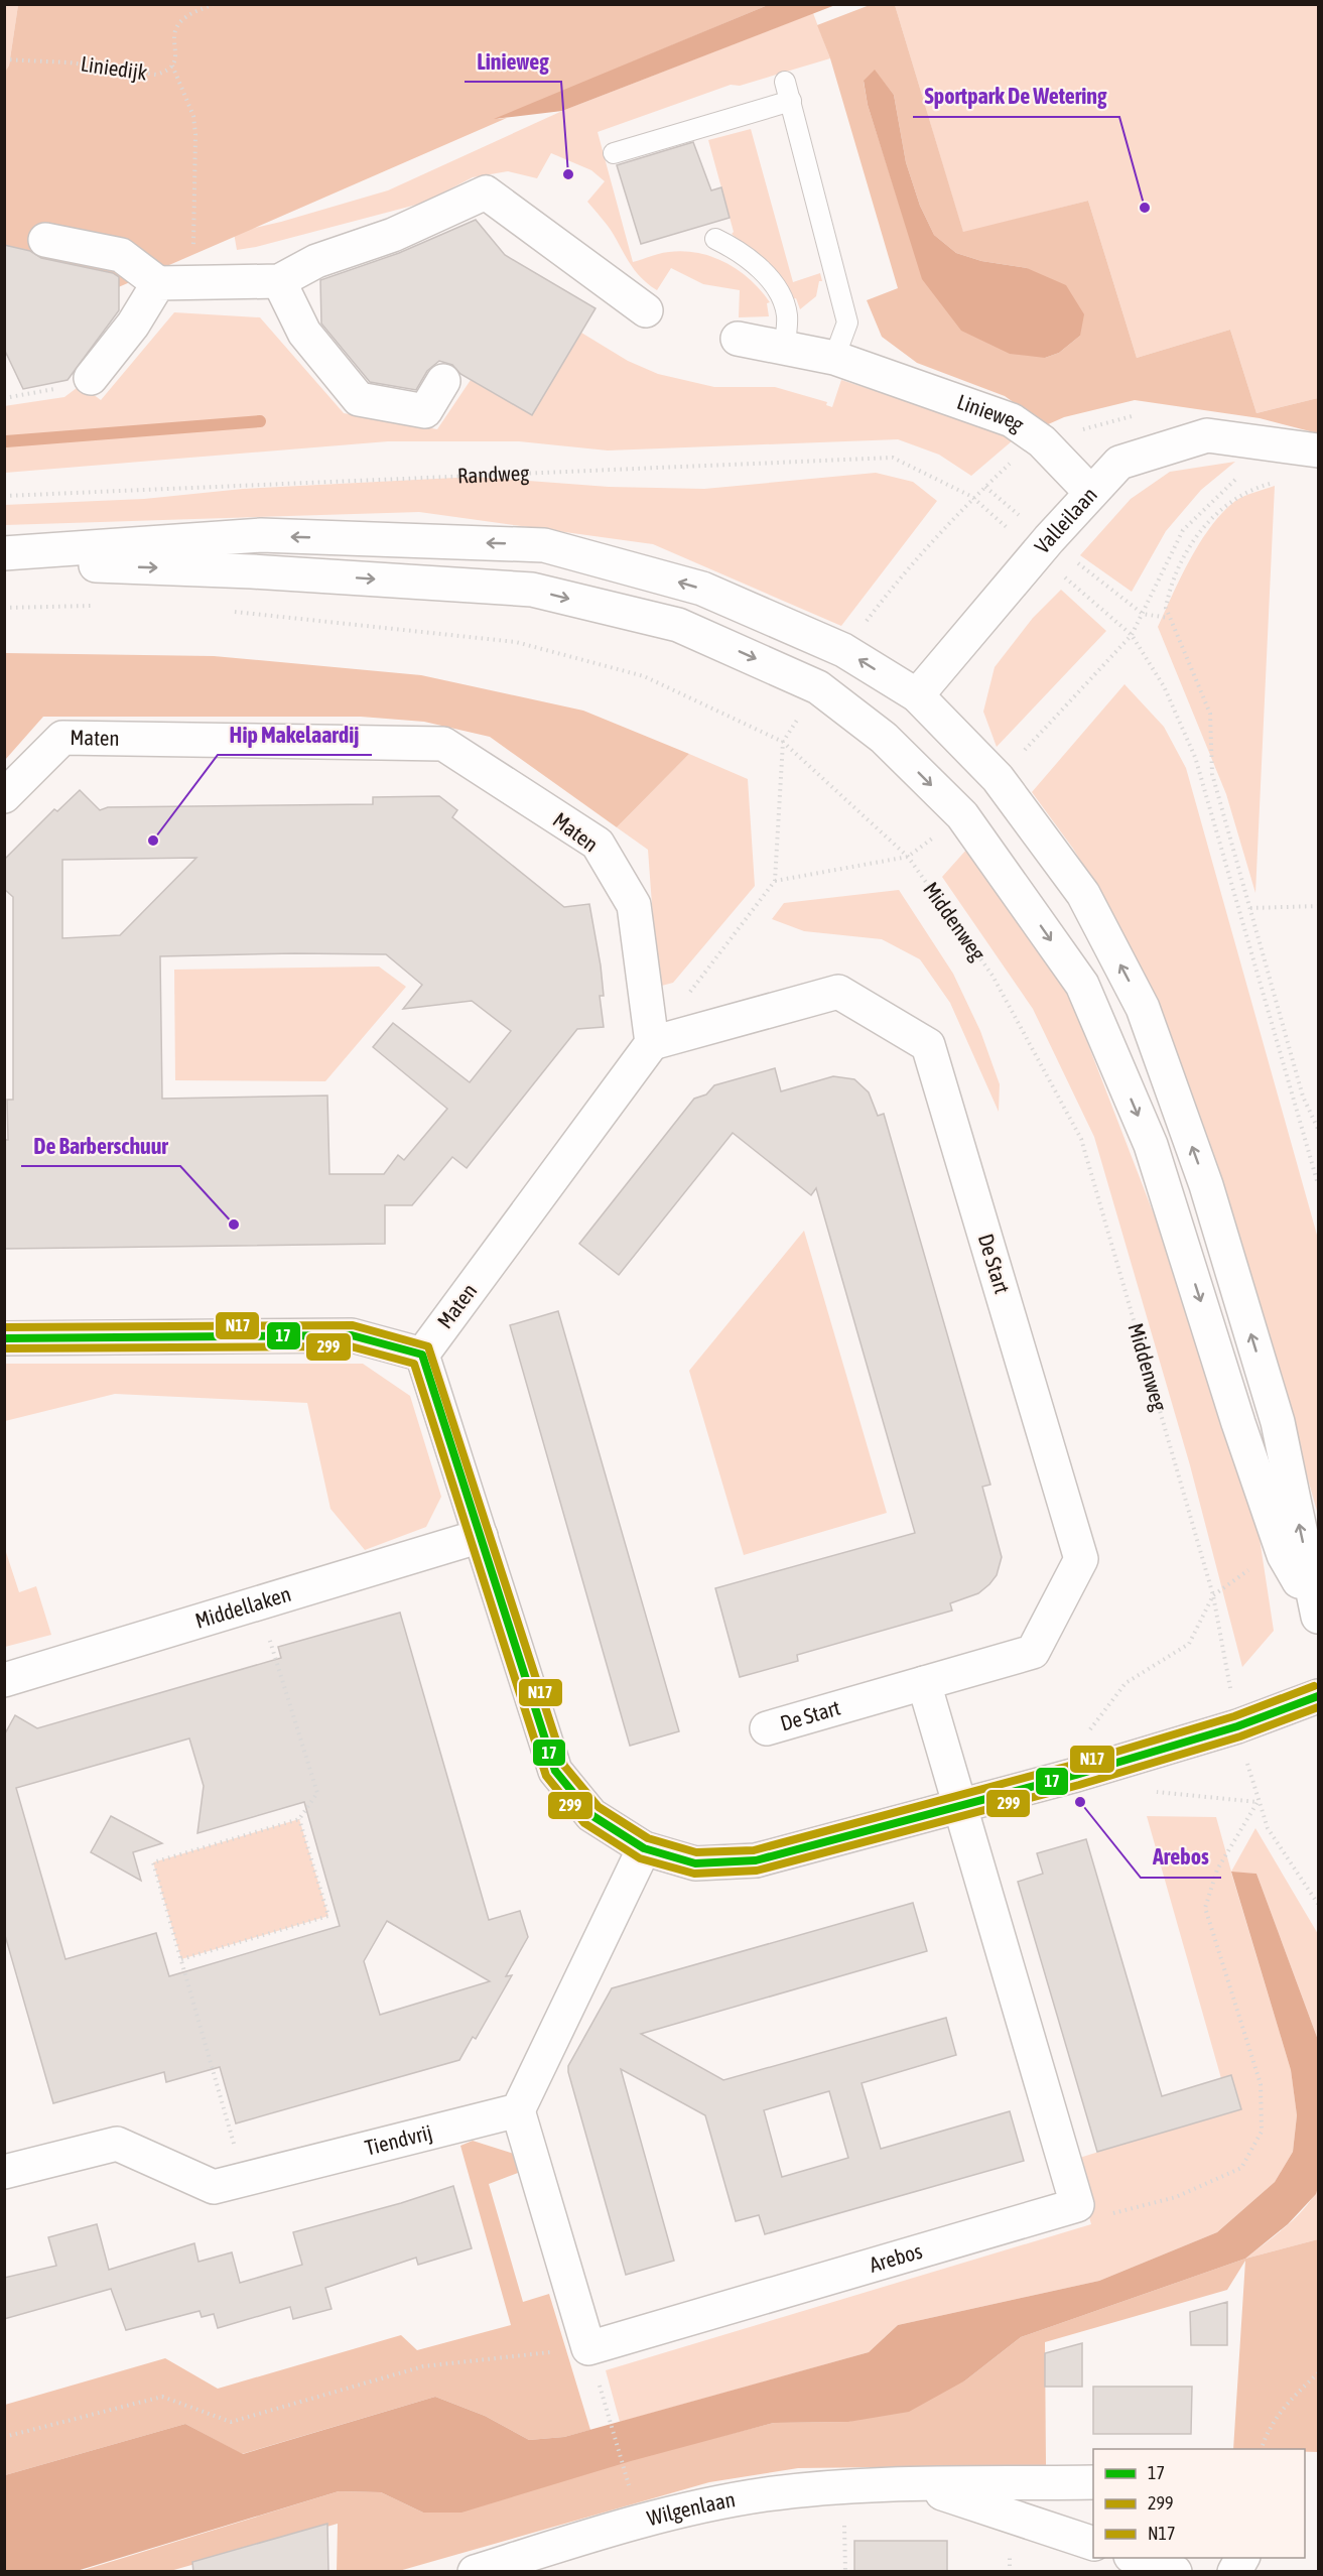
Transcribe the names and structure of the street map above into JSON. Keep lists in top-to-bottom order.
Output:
{
  "streets": {
    "street": [
      "Linieweg",
      "Valleilaan",
      "Maten",
      "De Start",
      "Middellaken",
      "Tiendvrij",
      "Arebos",
      "Wilgenlaan"
    ],
    "path": ["Liniedijk", "Randweg", "Middenweg"]
  },
  "crossings": [
    ["Linieweg", "Valleilaan"],
    ["Maten", "De Start"]
  ],
  "places": [
    "Linieweg",
    "Sportpark De Wetering",
    "Hip Makelaardij",
    "De Barberschuur",
    "Arebos"
  ],
  "lines": ["transit line N17", "transit line 17", "transit line 299"],
  "legend": ["17", "299", "N17"]
}
